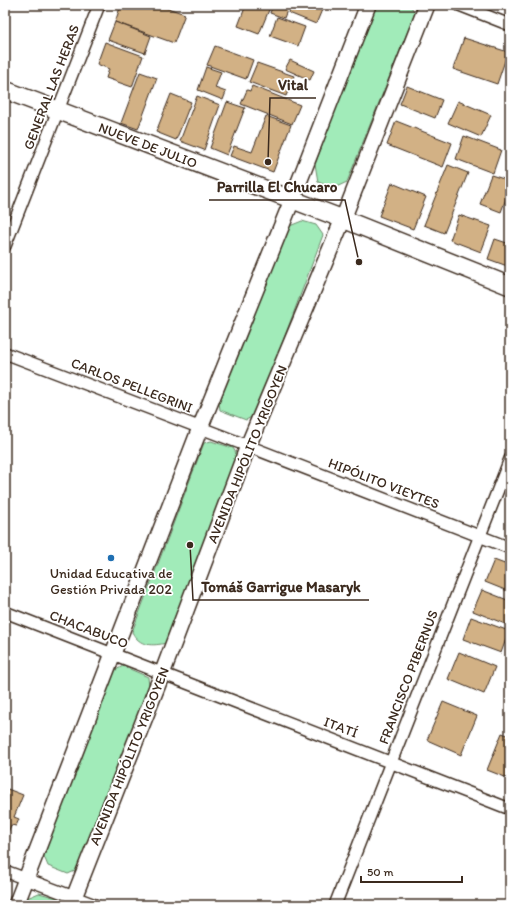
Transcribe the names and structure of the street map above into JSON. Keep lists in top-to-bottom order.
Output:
{
  "streets": {
    "main road": ["NUEVE DE JULIO", "AVENIDA HIPÓLITO YRIGOYEN"],
    "street": [
      "GENERAL LAS HERAS",
      "CARLOS PELLEGRINI",
      "HIPÓLITO VIEYTES",
      "CHACABUCO",
      "FRANCISCO PIBERNUS",
      "ITATÍ"
    ]
  },
  "crossings": [
    ["GENERAL LAS HERAS", "NUEVE DE JULIO"],
    ["NUEVE DE JULIO", "AVENIDA HIPÓLITO YRIGOYEN"],
    ["CARLOS PELLEGRINI", "AVENIDA HIPÓLITO YRIGOYEN"],
    ["CARLOS PELLEGRINI", "HIPÓLITO VIEYTES"],
    ["AVENIDA HIPÓLITO YRIGOYEN", "HIPÓLITO VIEYTES"],
    ["AVENIDA HIPÓLITO YRIGOYEN", "CHACABUCO"],
    ["AVENIDA HIPÓLITO YRIGOYEN", "ITATÍ"],
    ["HIPÓLITO VIEYTES", "FRANCISCO PIBERNUS"],
    ["CHACABUCO", "ITATÍ"],
    ["FRANCISCO PIBERNUS", "ITATÍ"]
  ],
  "places": [
    "Vital",
    "Parrilla El Chucaro",
    "Tomáš Garrigue Masaryk",
    "Unidad Educativa de Gestión Privada 202"
  ],
  "scale_bar": "50 m"
}
